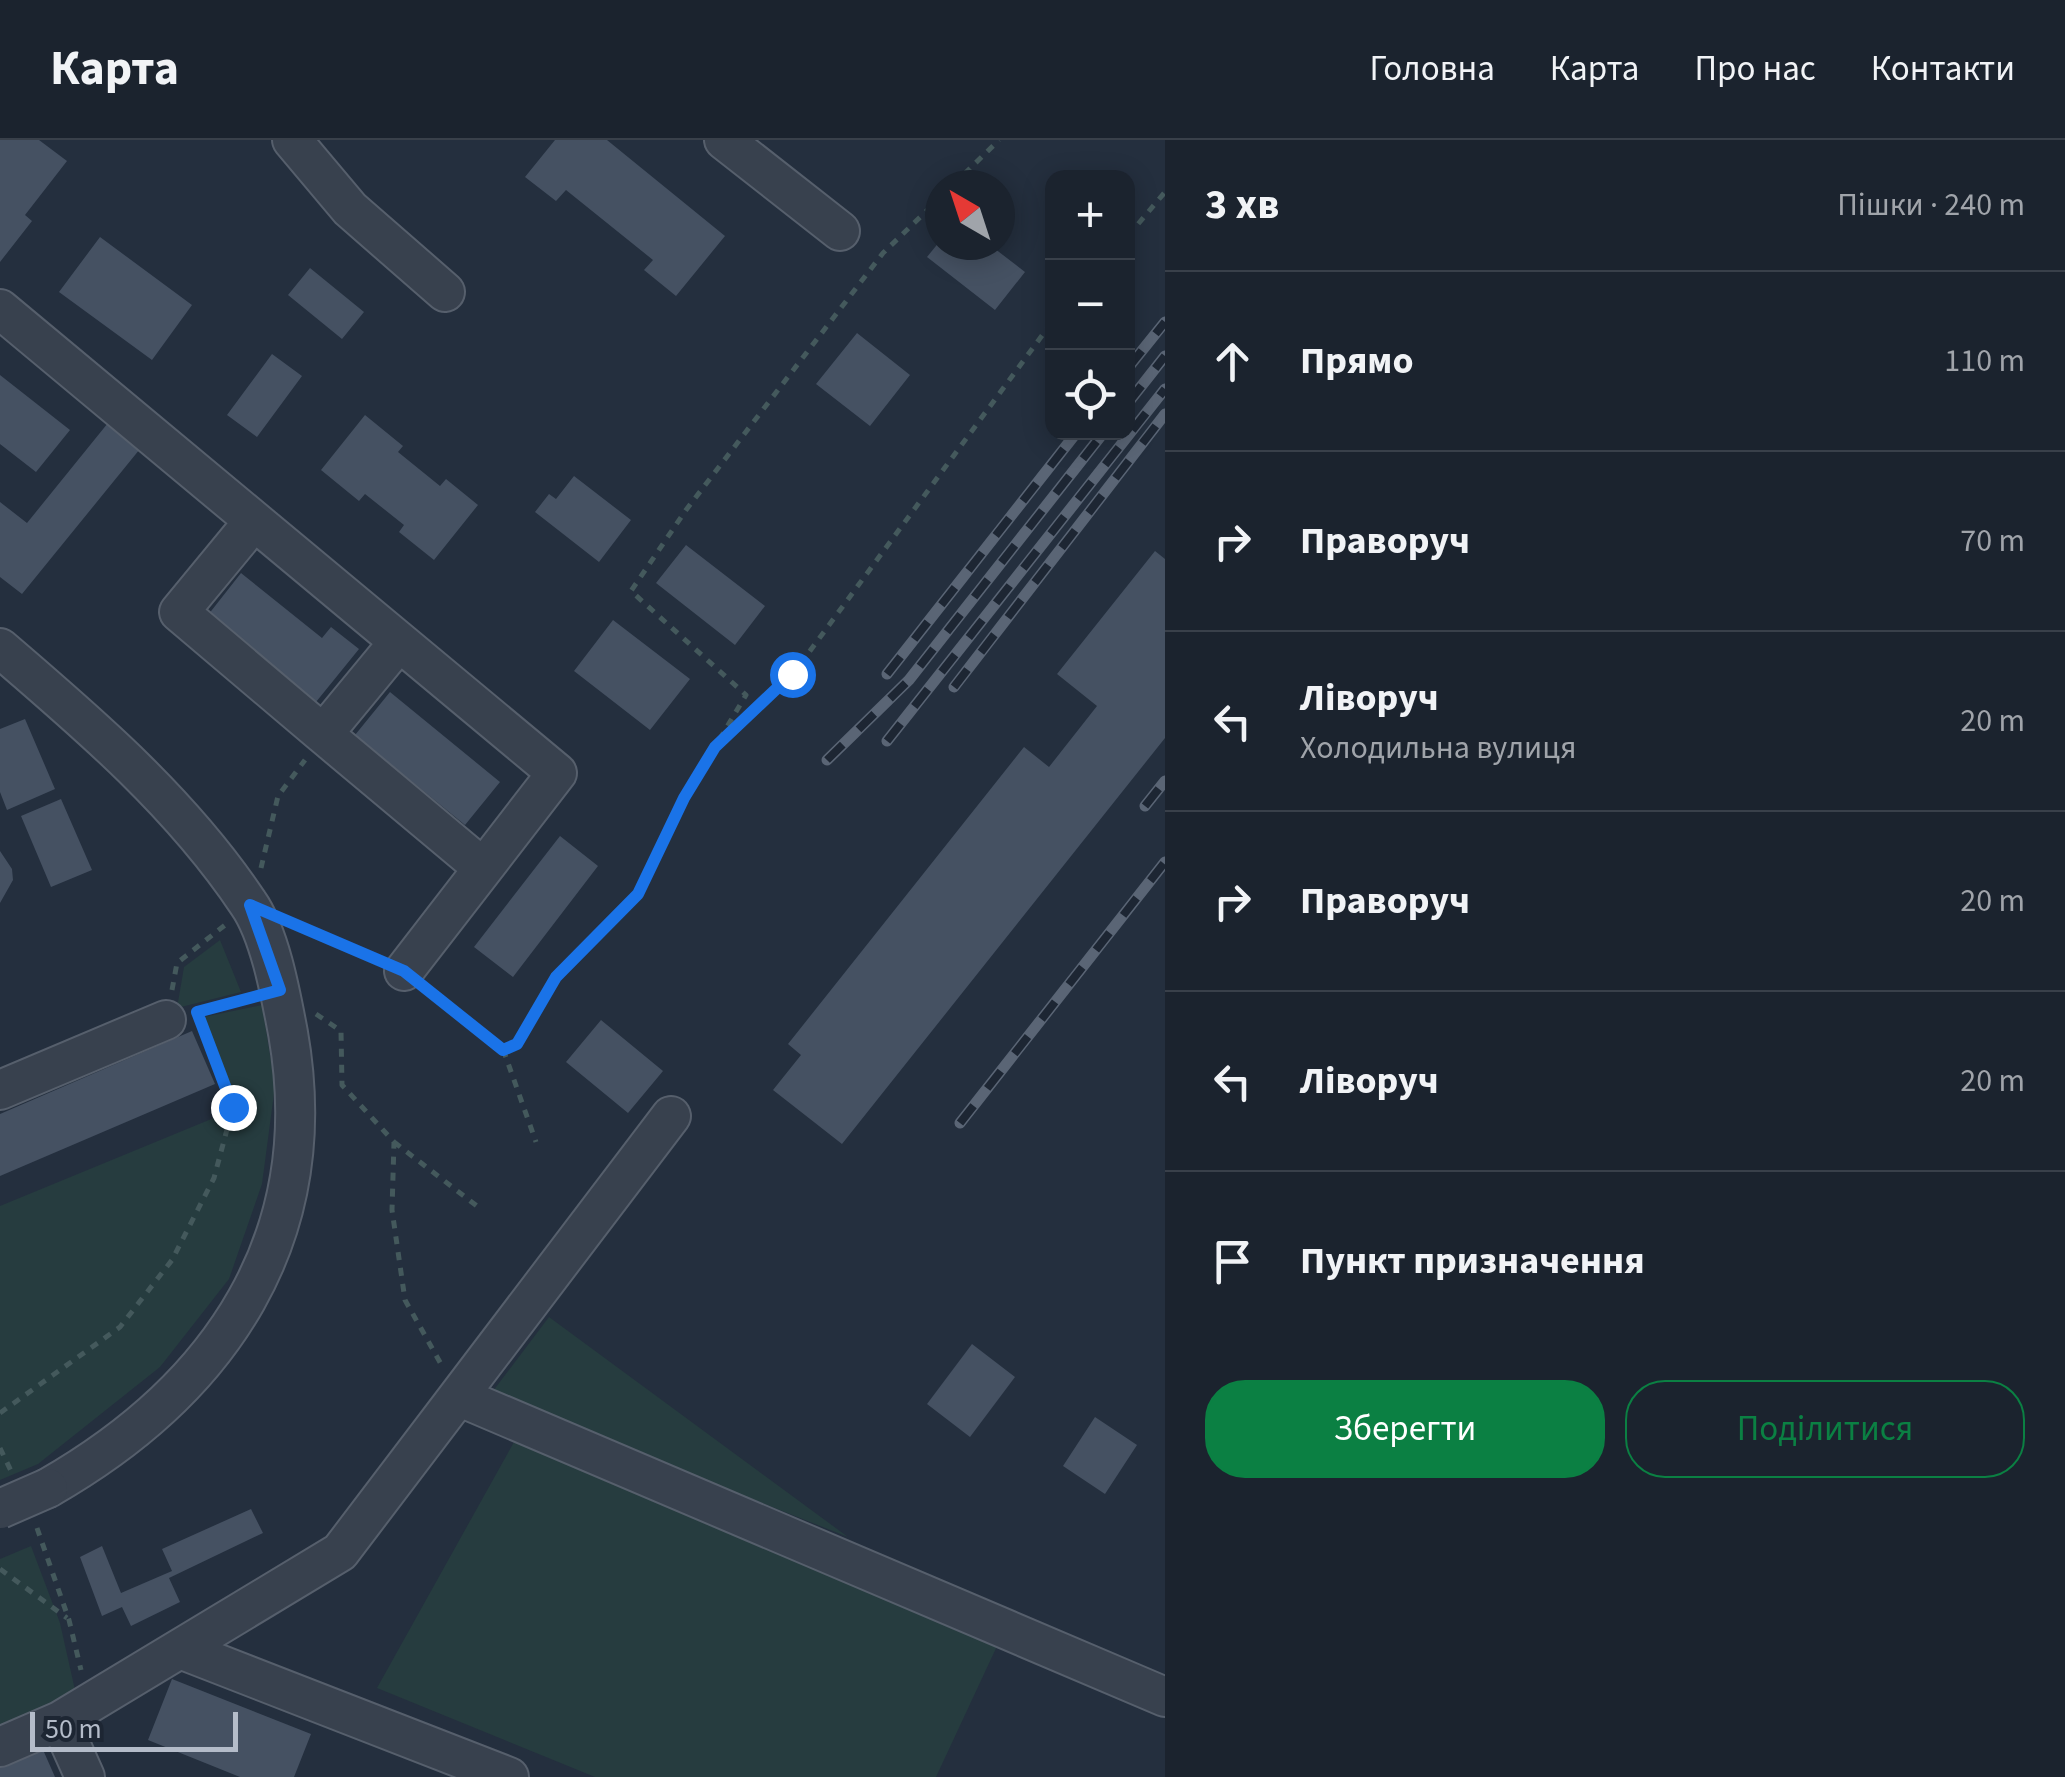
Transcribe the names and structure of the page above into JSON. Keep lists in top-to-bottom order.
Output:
{
  "scale_bar": "50 m",
  "north": "top left",
  "page": {
    "header": "Карта",
    "nav": [
      "Головна",
      "Карта",
      "Про нас",
      "Контакти"
    ],
    "heading": ["3 хв", "Пішки · 240 m"],
    "map_buttons": ["+", "−"],
    "list": [
      ["Прямо", "110 m"],
      ["Праворуч", "70 m"],
      ["Ліворуч", "Холодильна вулиця", "20 m"],
      ["Праворуч", "20 m"],
      ["Ліворуч", "20 m"],
      "Пункт призначення"
    ],
    "buttons": ["Зберегти", "Поділитися"],
    "scale": "50 m"
  }
}
